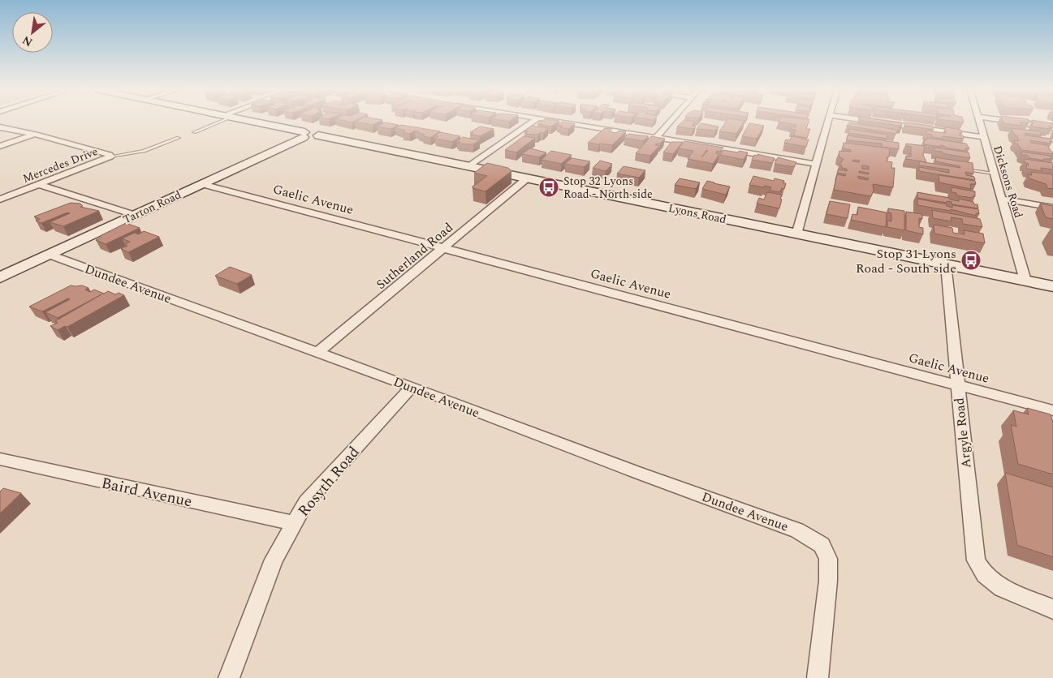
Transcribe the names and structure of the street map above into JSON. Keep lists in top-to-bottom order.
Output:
{
  "streets": {
    "street": [
      "Mercedes Drive",
      "Dicksons Road",
      "Gaelic Avenue",
      "Tarton Road",
      "Lyons Road",
      "Sutherland Road",
      "Dundee Avenue",
      "Argyle Road",
      "Rosyth Road",
      "Baird Avenue"
    ]
  },
  "crossings": [
    ["Dicksons Road", "Lyons Road"],
    ["Gaelic Avenue", "Tarton Road"],
    ["Gaelic Avenue", "Sutherland Road"],
    ["Gaelic Avenue", "Argyle Road"],
    ["Tarton Road", "Lyons Road"],
    ["Tarton Road", "Dundee Avenue"],
    ["Lyons Road", "Sutherland Road"],
    ["Lyons Road", "Argyle Road"],
    ["Sutherland Road", "Dundee Avenue"],
    ["Dundee Avenue", "Rosyth Road"],
    ["Rosyth Road", "Baird Avenue"]
  ],
  "places": {
    "bus stop": ["Stop 32 Lyons Road - North side", "Stop 31 Lyons Road - South side"]
  },
  "north": "bottom left"
}
